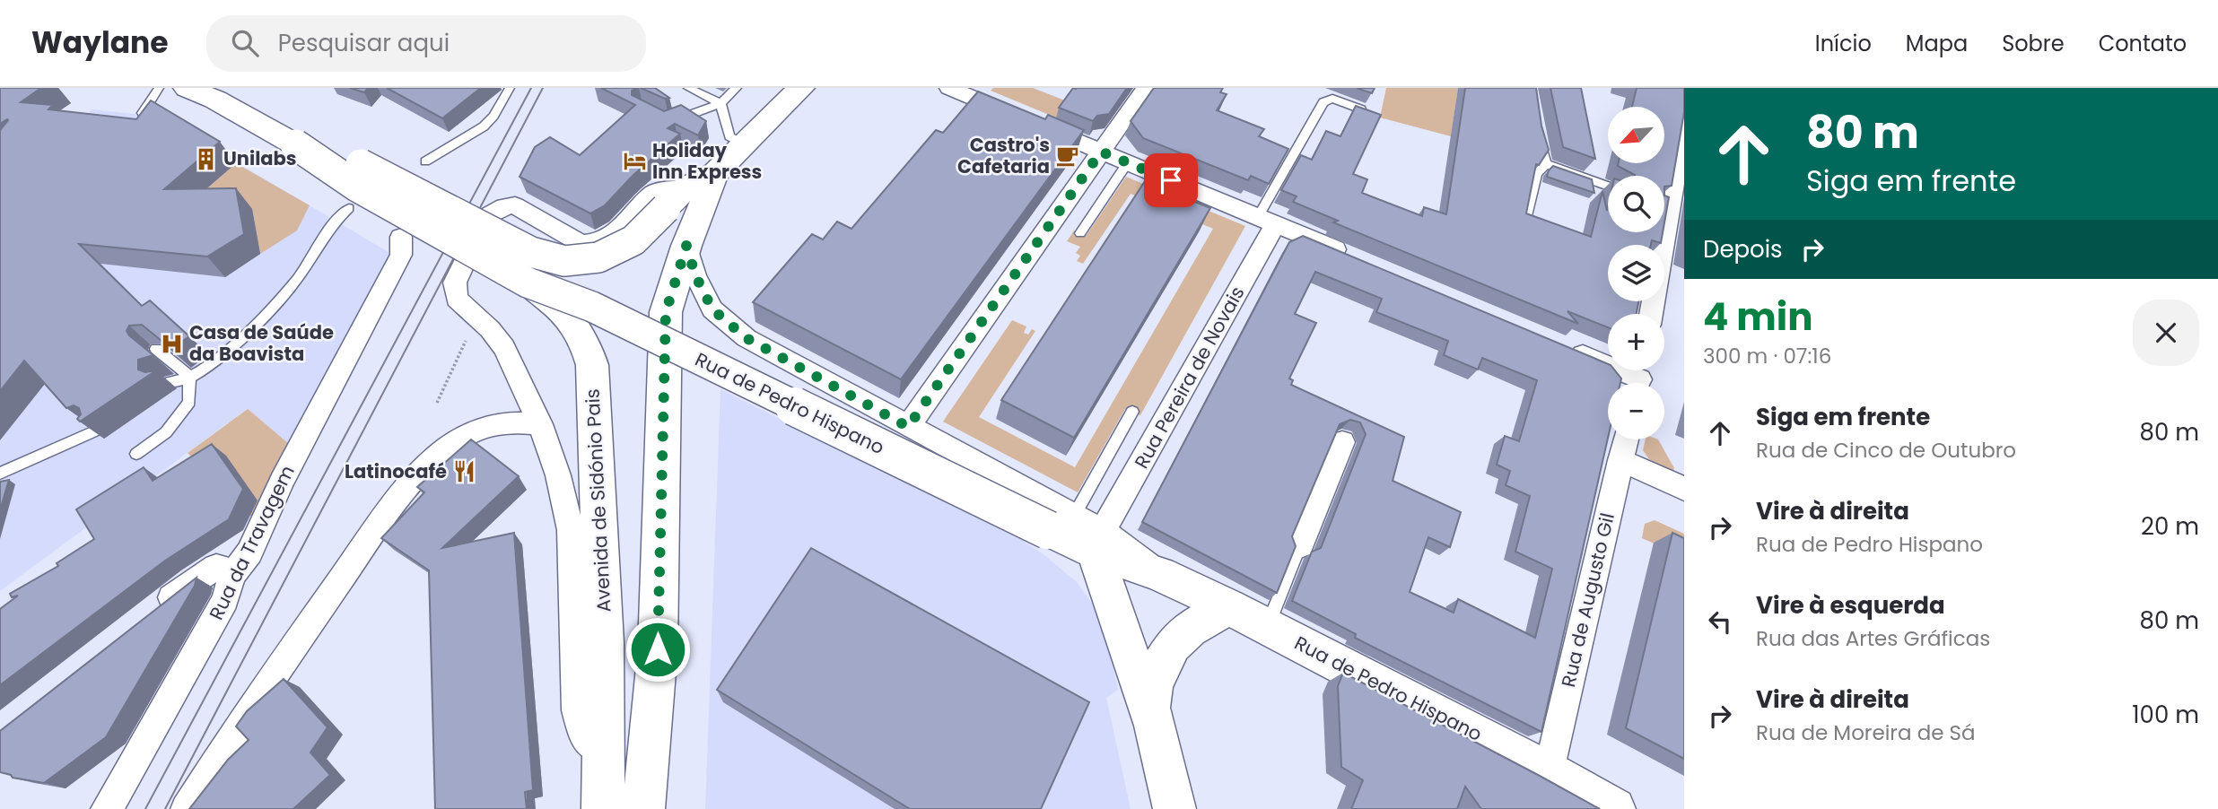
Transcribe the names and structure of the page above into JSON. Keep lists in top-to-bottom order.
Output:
{
  "streets": {
    "main road": ["Rua de Pedro Hispano", "Avenida de Sidónio Pais"],
    "street": ["Rua Pereira de Novais", "Rua da Travagem", "Rua de Augusto Gil"]
  },
  "crossings": [
    ["Rua Pereira de Novais", "Rua de Pedro Hispano"],
    ["Rua de Pedro Hispano", "Avenida de Sidónio Pais"],
    ["Rua de Pedro Hispano", "Rua de Augusto Gil"]
  ],
  "places": {
    "cafe": ["Castro's Cafetaria"],
    "building": ["Unilabs"],
    "hotel": ["Holiday Inn Express"],
    "hospital": ["Casa de Saúde da Boavista"],
    "restaurant": ["Latinocafé"]
  },
  "north": "bottom left",
  "page": {
    "header": "Waylane",
    "search": "Pesquisar aqui",
    "nav": [
      "Início",
      "Mapa",
      "Sobre",
      "Contato"
    ],
    "turn": ["80 m", "Siga em frente"],
    "map_buttons": ["+", "−"],
    "then": "Depois",
    "heading": ["4 min", "300 m · 07:16"],
    "list": [
      {
        "name": "Siga em frente",
        "note": "Rua de Cinco de Outubro",
        "value": "80 m"
      },
      {
        "name": "Vire à direita",
        "note": "Rua de Pedro Hispano",
        "value": "20 m"
      },
      {
        "name": "Vire à esquerda",
        "note": "Rua das Artes Gráficas",
        "value": "80 m"
      },
      {
        "name": "Vire à direita",
        "note": "Rua de Moreira de Sá",
        "value": "100 m"
      }
    ]
  }
}
